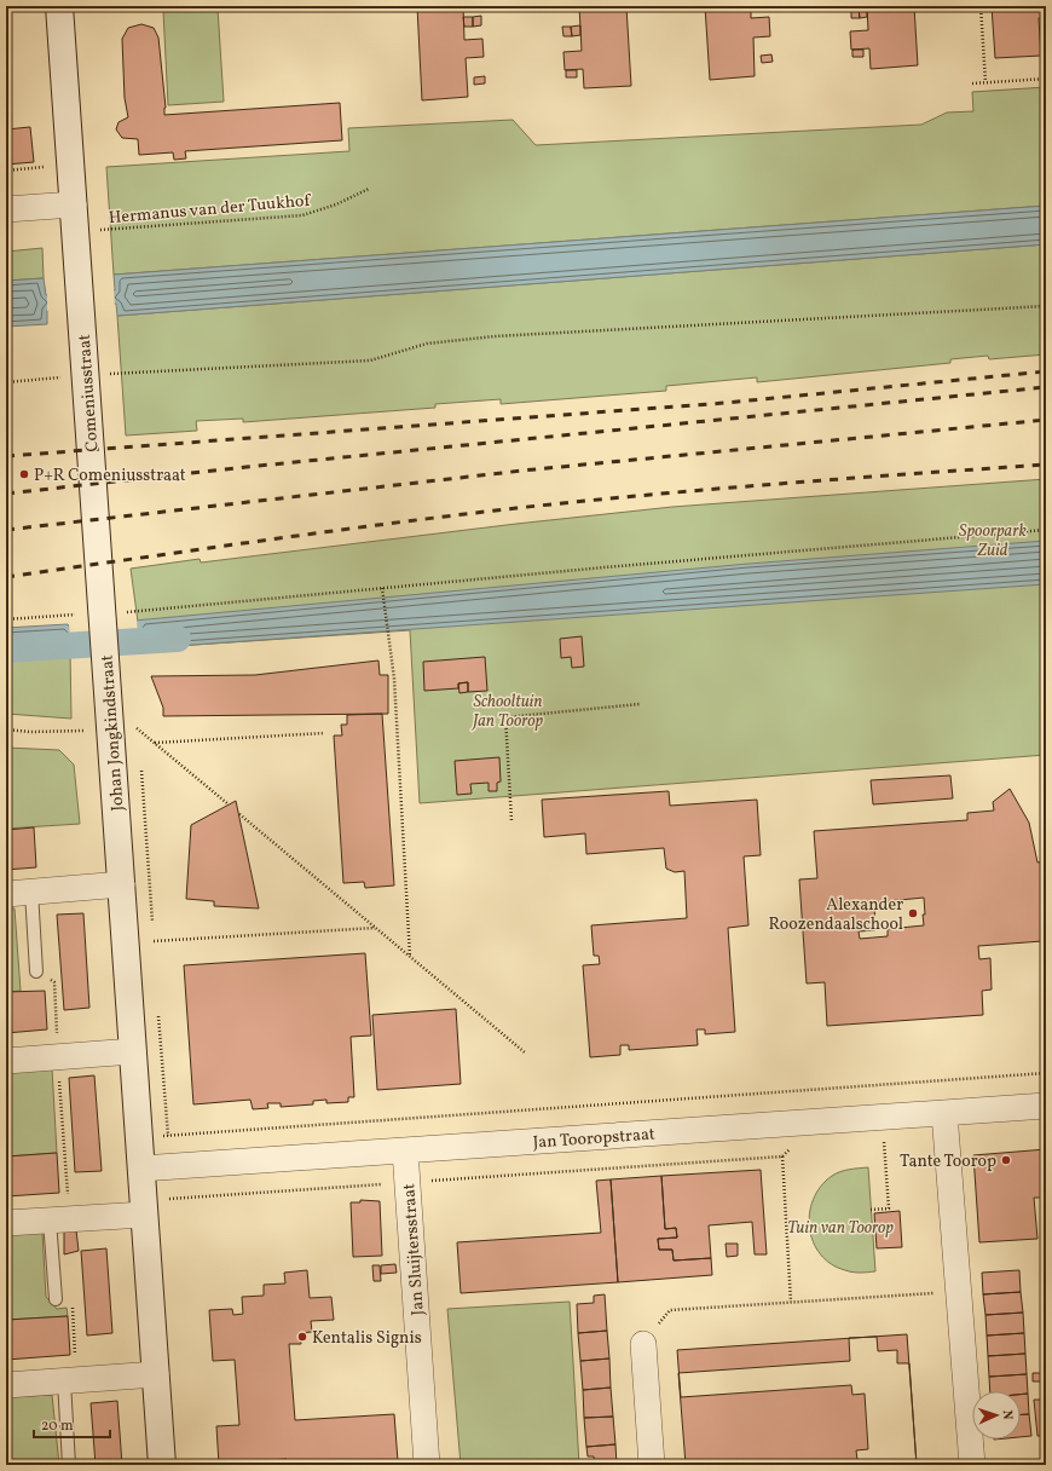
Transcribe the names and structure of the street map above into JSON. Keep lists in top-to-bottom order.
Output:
{
  "streets": {
    "street": [
      "Comeniusstraat",
      "Johan Jongkindstraat",
      "Jan Tooropstraat",
      "Jan Sluijtersstraat"
    ],
    "path": ["Hermanus van der Tuukhof"]
  },
  "crossings": [
    ["Hermanus van der Tuukhof", "Comeniusstraat"],
    ["Comeniusstraat", "Johan Jongkindstraat"],
    ["Johan Jongkindstraat", "Jan Tooropstraat"],
    ["Jan Tooropstraat", "Jan Sluijtersstraat"]
  ],
  "parks": ["Spoorpark Zuid", "Schooltuin Jan Toorop", "Tuin van Toorop"],
  "places": [
    "P+R Comeniusstraat",
    "Alexander Roozendaalschool",
    "Tante Toorop",
    "Kentalis Signis"
  ],
  "scale_bar": "20 m",
  "north": "right"
}
